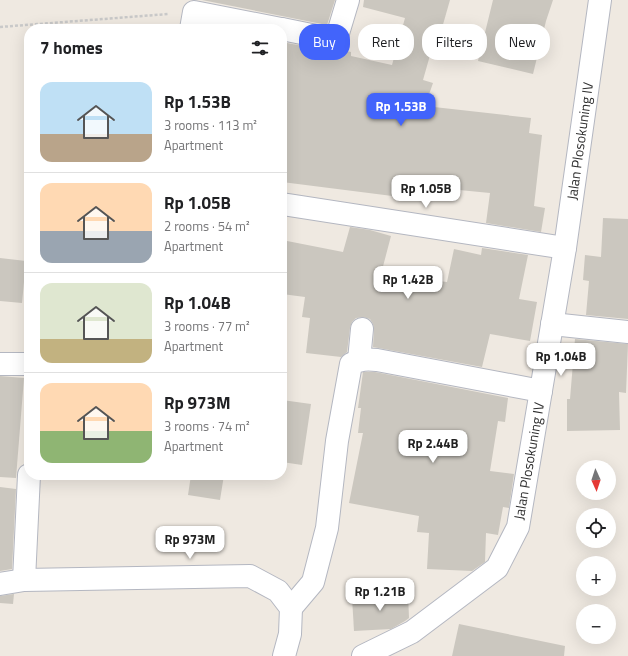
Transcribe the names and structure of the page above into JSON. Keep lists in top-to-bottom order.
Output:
{
  "streets": {
    "street": ["Jalan Plosokuning IV"]
  },
  "north": "bottom",
  "page": {
    "chip": [
      "Buy",
      "Rent",
      "Filters",
      "New"
    ],
    "heading": "7 homes",
    "list": [
      {
        "name": "Rp 1.53B",
        "note": "3 rooms · 113 m² · Apartment"
      },
      {
        "name": "Rp 1.05B",
        "note": "2 rooms · 54 m² · Apartment"
      },
      {
        "name": "Rp 1.04B",
        "note": "3 rooms · 77 m² · Apartment"
      },
      {
        "name": "Rp 973M",
        "note": "3 rooms · 74 m² · Apartment"
      }
    ],
    "price": [
      "Rp 1.53B",
      "Rp 1.05B",
      "Rp 1.42B",
      "Rp 1.04B",
      "Rp 2.44B",
      "Rp 973M",
      "Rp 1.21B"
    ],
    "map_buttons": ["+", "−"]
  }
}
